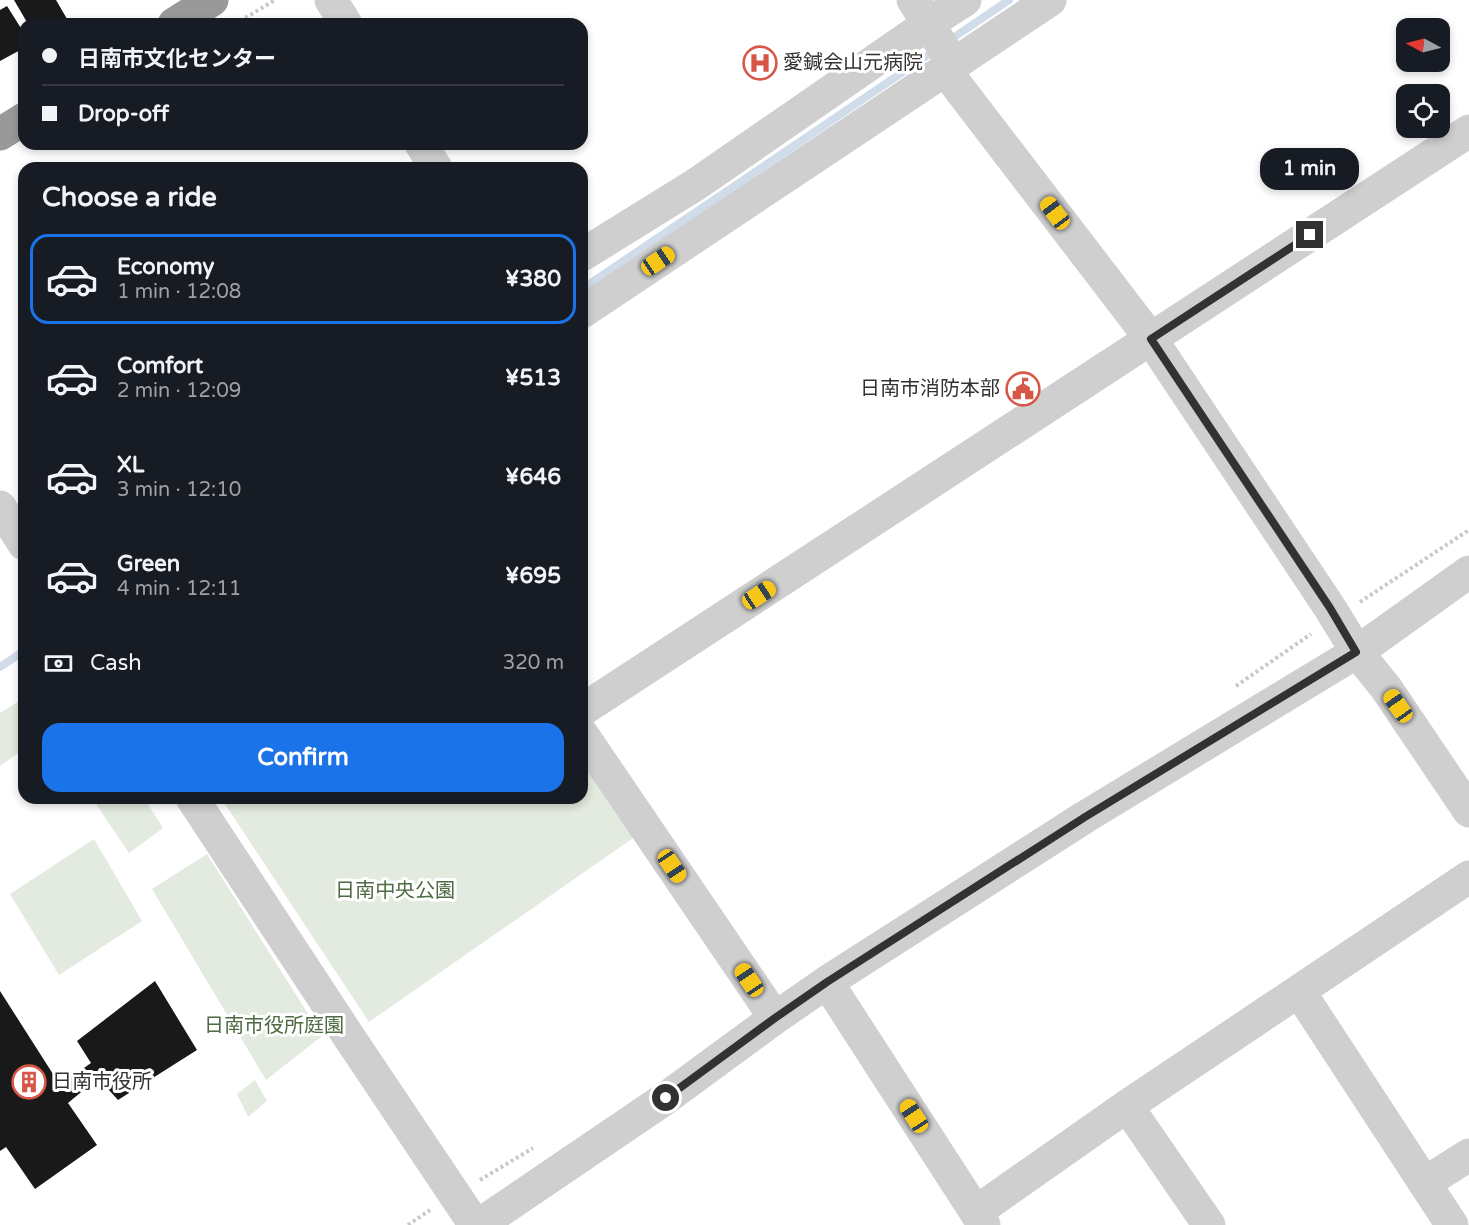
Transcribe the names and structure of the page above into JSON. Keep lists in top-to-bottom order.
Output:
{
  "parks": ["日南中央公園", "日南市役所庭園"],
  "places": {
    "hospital": ["愛鍼会山元病院"],
    "public building": ["日南市消防本部"],
    "building": ["日南市役所"]
  },
  "north": "left",
  "page": {
    "banner": ["日南市文化センター", "Drop-off"],
    "bubble": "1 min",
    "heading": "Choose a ride",
    "list": [
      {
        "name": "Economy",
        "note": "1 min · 12:08",
        "value": "¥380"
      },
      {
        "name": "Comfort",
        "note": "2 min · 12:09",
        "value": "¥513"
      },
      {
        "name": "XL",
        "note": "3 min · 12:10",
        "value": "¥646"
      },
      {
        "name": "Green",
        "note": "4 min · 12:11",
        "value": "¥695"
      }
    ],
    "pay": ["Cash", "320 m"],
    "buttons": "Confirm"
  }
}
